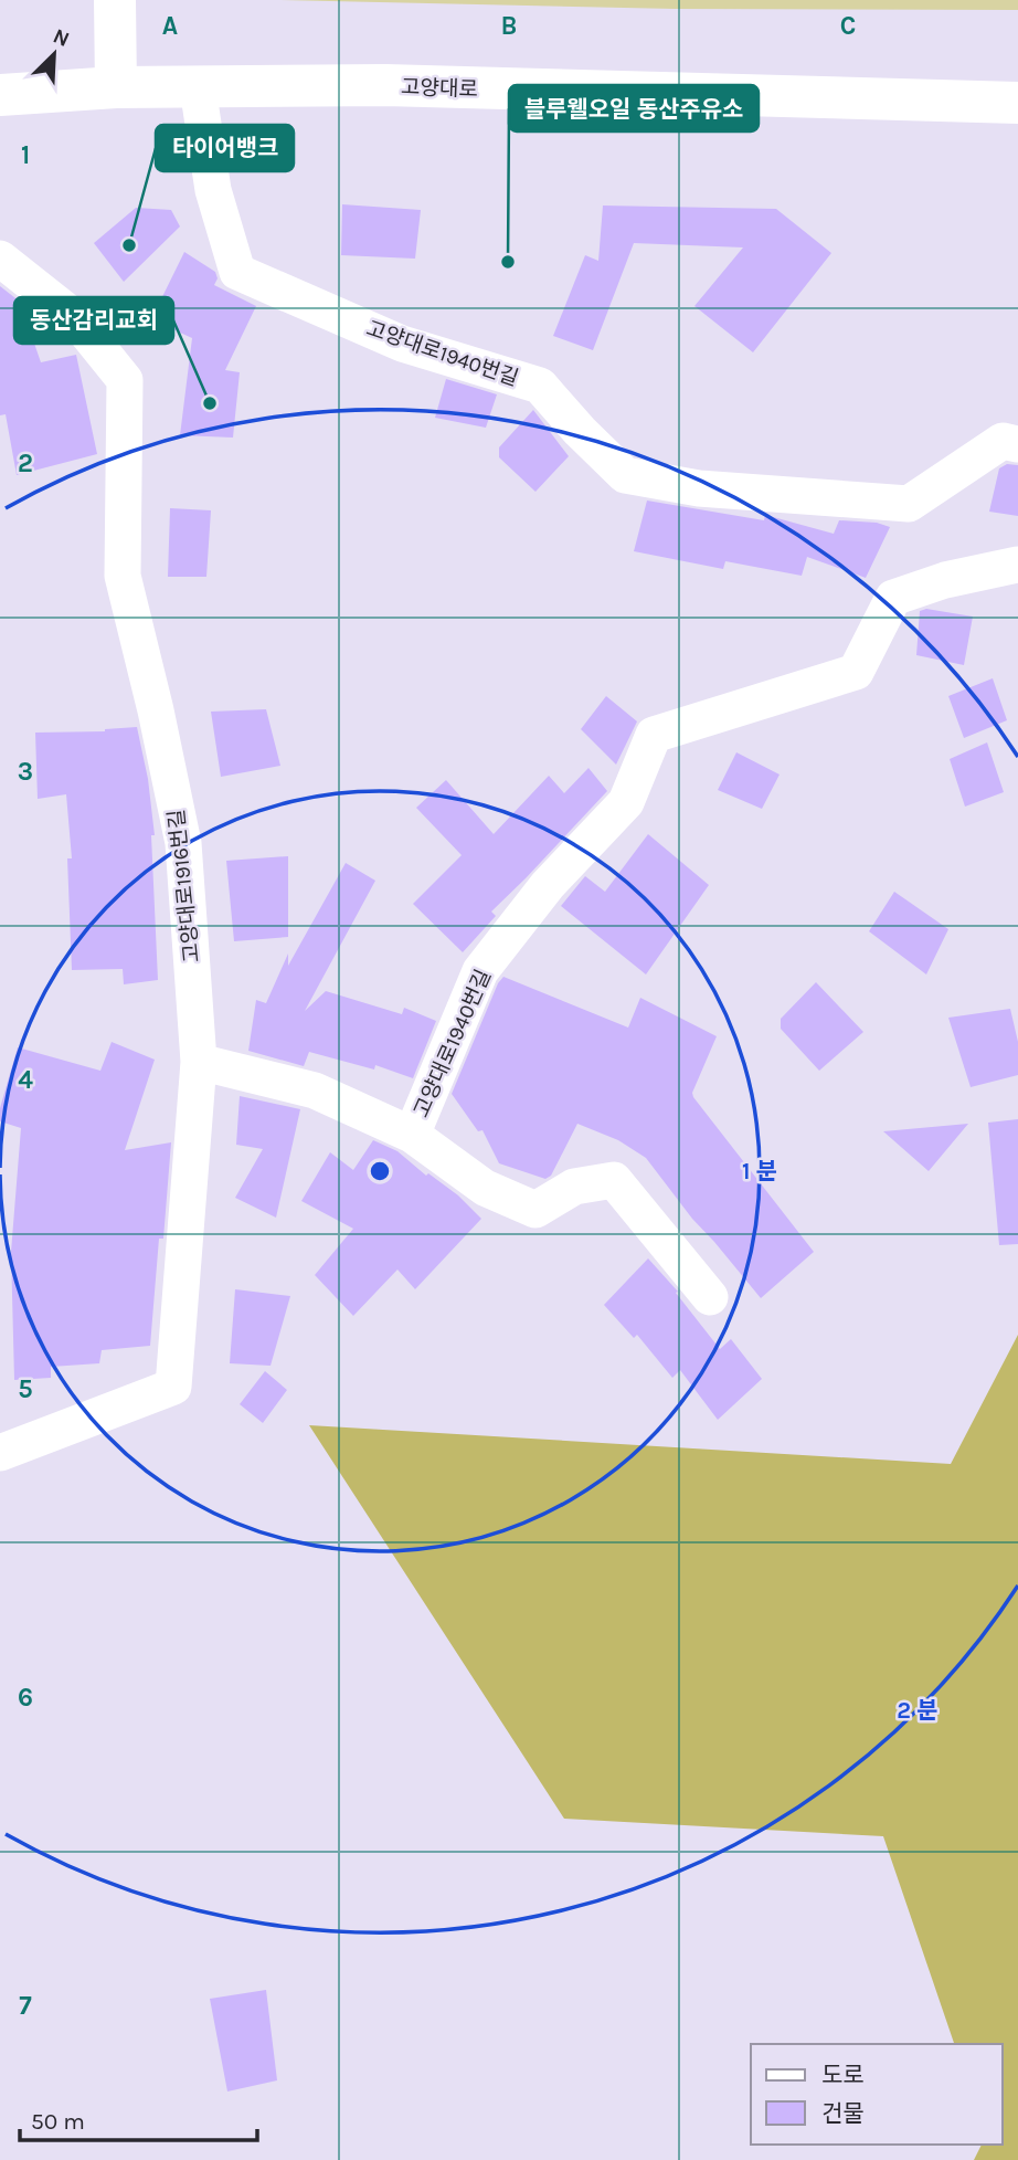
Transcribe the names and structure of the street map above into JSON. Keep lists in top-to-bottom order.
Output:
{
  "streets": {
    "main road": ["고양대로"],
    "street": ["고양대로1940번길", "고양대로1916번길"]
  },
  "crossings": [
    ["고양대로", "고양대로1940번길"],
    ["고양대로1940번길", "고양대로1916번길"]
  ],
  "places": ["타이어뱅크", "블루웰오일 동산주유소", "동산감리교회"],
  "legend": ["도로", "건물"],
  "scale_bar": "50 m",
  "north": "top right",
  "grid": {
    "columns": ["A", "B", "C"],
    "rows": [
      "1",
      "2",
      "3",
      "4",
      "5",
      "6",
      "7"
    ]
  },
  "rings": ["1 분", "2 분"]
}
